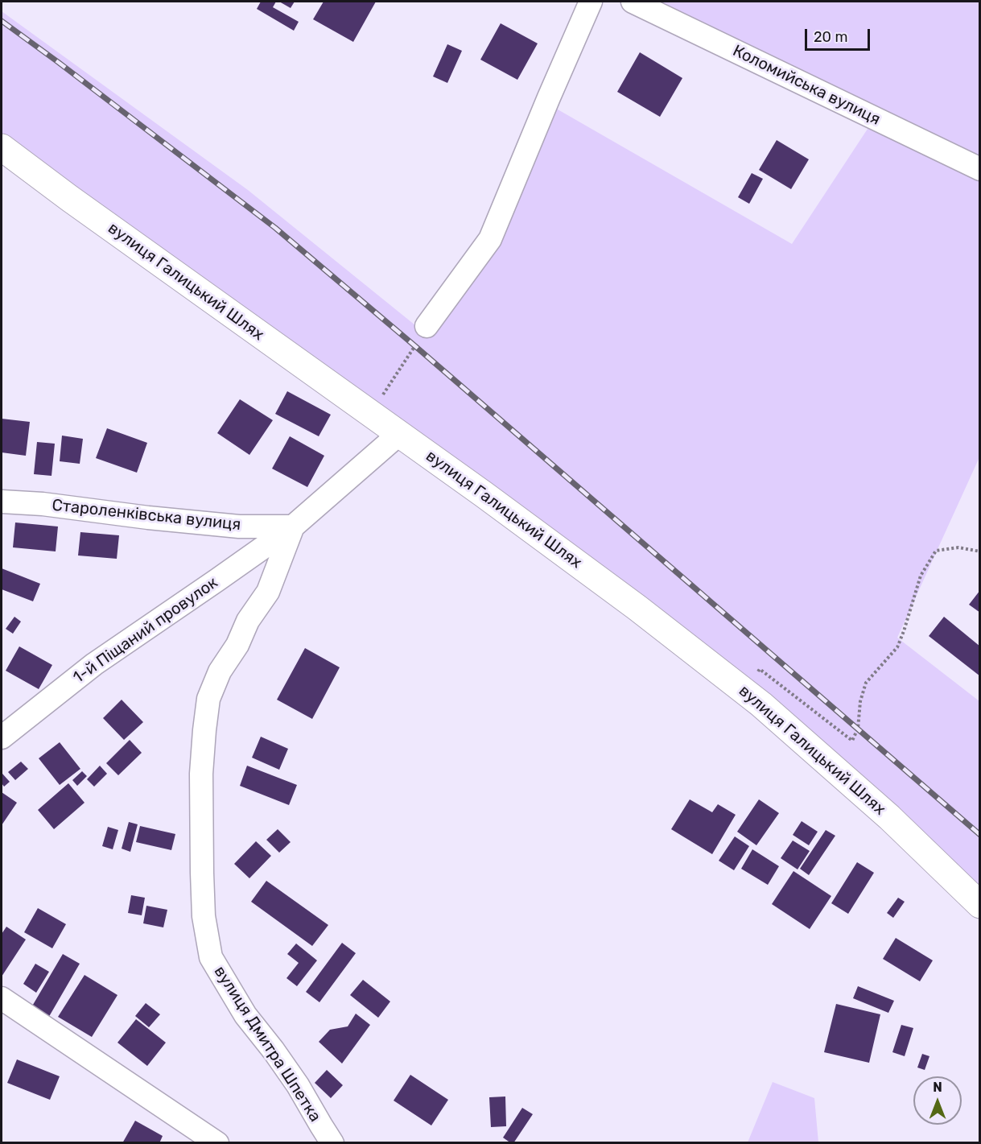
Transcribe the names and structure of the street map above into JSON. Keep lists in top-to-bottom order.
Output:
{
  "streets": {
    "highway": ["вулиця Галицький Шлях"],
    "street": [
      "Коломийська вулиця",
      "Староленківська вулиця",
      "1-й Піщаний провулок",
      "вулиця Дмитра Шпетка"
    ]
  },
  "crossings": [
    ["вулиця Галицький Шлях", "вулиця Дмитра Шпетка"],
    ["Староленківська вулиця", "1-й Піщаний провулок"],
    ["Староленківська вулиця", "вулиця Дмитра Шпетка"],
    ["1-й Піщаний провулок", "вулиця Дмитра Шпетка"]
  ],
  "scale_bar": "20 m",
  "north": "top"
}
